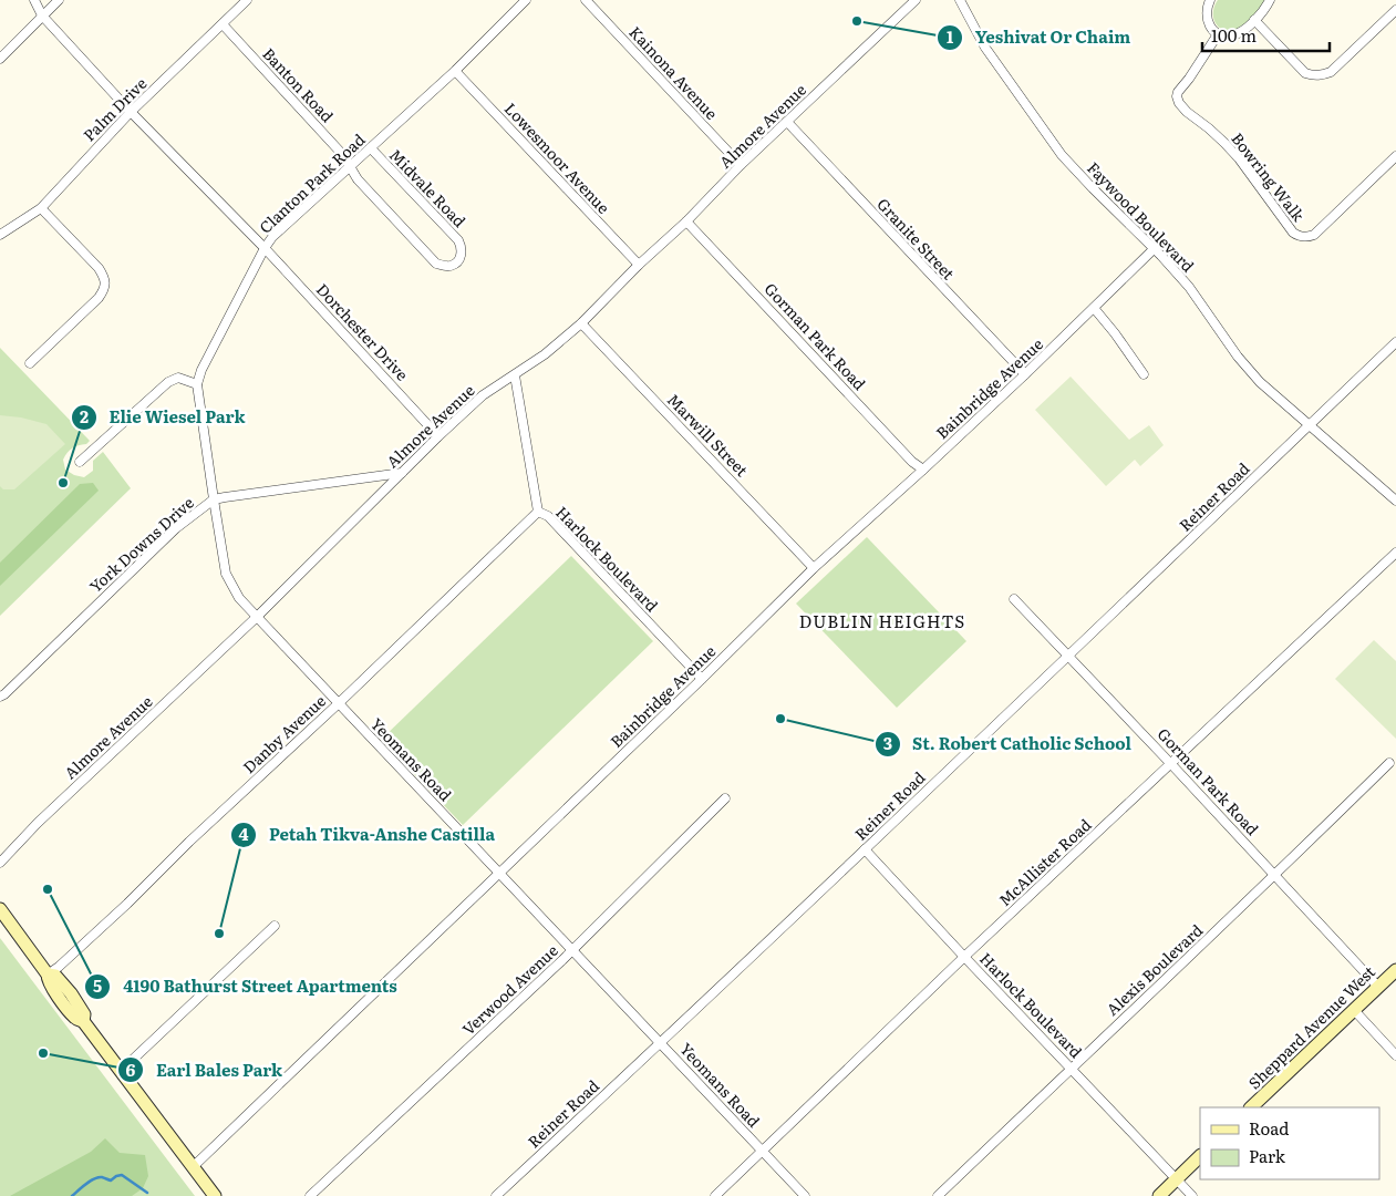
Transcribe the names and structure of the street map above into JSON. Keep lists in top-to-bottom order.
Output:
{
  "streets": {
    "main road": ["Sheppard Avenue West"],
    "street": [
      "Kainona Avenue",
      "Banton Road",
      "Palm Drive",
      "Almore Avenue",
      "Lowesmoor Avenue",
      "Bowring Walk",
      "Clanton Park Road",
      "Midvale Road",
      "Faywood Boulevard",
      "Granite Street",
      "Dorchester Drive",
      "Gorman Park Road",
      "Bainbridge Avenue",
      "Marwill Street",
      "Reiner Road",
      "York Downs Drive",
      "Harlock Boulevard",
      "Danby Avenue",
      "Yeomans Road",
      "McAllister Road",
      "Alexis Boulevard",
      "Verwood Avenue"
    ]
  },
  "crossings": [
    ["Kainona Avenue", "Almore Avenue"],
    ["Banton Road", "Palm Drive"],
    ["Banton Road", "Clanton Park Road"],
    ["Banton Road", "Midvale Road"],
    ["Palm Drive", "Dorchester Drive"],
    ["Almore Avenue", "Lowesmoor Avenue"],
    ["Almore Avenue", "Granite Street"],
    ["Almore Avenue", "Dorchester Drive"],
    ["Almore Avenue", "Gorman Park Road"],
    ["Almore Avenue", "Marwill Street"],
    ["Almore Avenue", "York Downs Drive"],
    ["Almore Avenue", "Harlock Boulevard"],
    ["Almore Avenue", "Yeomans Road"],
    ["Lowesmoor Avenue", "Clanton Park Road"],
    ["Clanton Park Road", "Midvale Road"],
    ["Clanton Park Road", "Dorchester Drive"],
    ["Clanton Park Road", "Yeomans Road"],
    ["Faywood Boulevard", "Bainbridge Avenue"],
    ["Faywood Boulevard", "Reiner Road"],
    ["Granite Street", "Bainbridge Avenue"],
    ["Gorman Park Road", "Bainbridge Avenue"],
    ["Gorman Park Road", "Reiner Road"],
    ["Gorman Park Road", "McAllister Road"],
    ["Gorman Park Road", "Alexis Boulevard"],
    ["Gorman Park Road", "Sheppard Avenue West"],
    ["Bainbridge Avenue", "Marwill Street"],
    ["Bainbridge Avenue", "Harlock Boulevard"],
    ["Bainbridge Avenue", "Yeomans Road"],
    ["Reiner Road", "Harlock Boulevard"],
    ["Reiner Road", "Yeomans Road"],
    ["York Downs Drive", "Yeomans Road"],
    ["Harlock Boulevard", "Danby Avenue"],
    ["Harlock Boulevard", "McAllister Road"],
    ["Harlock Boulevard", "Alexis Boulevard"],
    ["Danby Avenue", "Yeomans Road"],
    ["Yeomans Road", "McAllister Road"],
    ["Yeomans Road", "Verwood Avenue"]
  ],
  "districts": ["DUBLIN HEIGHTS"],
  "places": [
    "Yeshivat Or Chaim",
    "Elie Wiesel Park",
    "St. Robert Catholic School",
    "4190 Bathurst Street Apartments",
    "Petah Tikva-Anshe Castilla",
    "Earl Bales Park"
  ],
  "legend": ["Road", "Park"],
  "scale_bar": "100 m"
}
